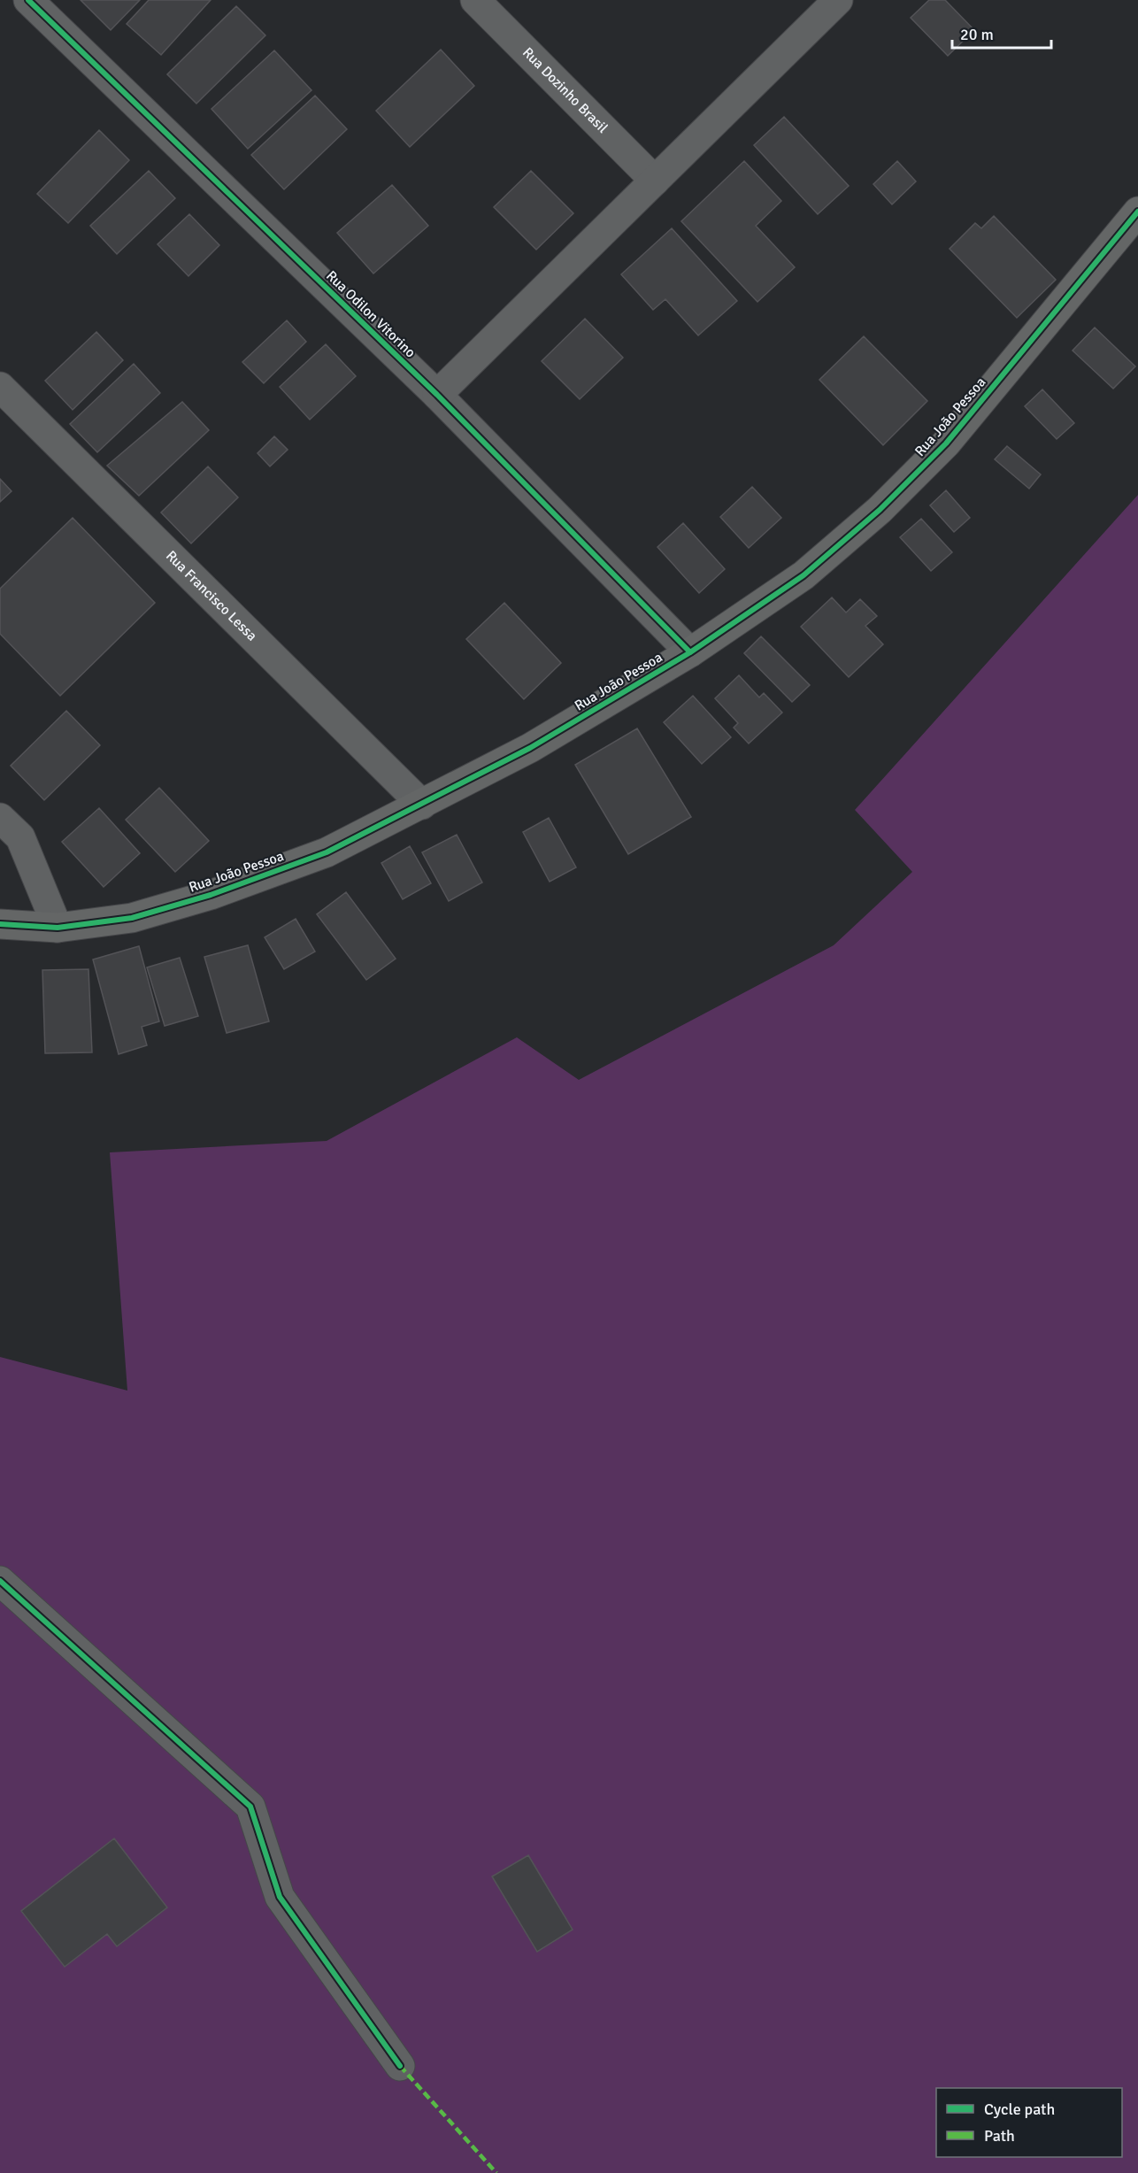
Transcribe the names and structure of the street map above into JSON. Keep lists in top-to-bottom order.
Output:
{
  "streets": {
    "street": [
      "Rua Dozinho Brasil",
      "Rua Odilon Vitorino",
      "Rua João Pessoa",
      "Rua Francisco Lessa"
    ]
  },
  "crossings": [
    ["Rua Odilon Vitorino", "Rua João Pessoa"],
    ["Rua João Pessoa", "Rua Francisco Lessa"]
  ],
  "legend": ["Cycle path", "Path"],
  "scale_bar": "20 m"
}
